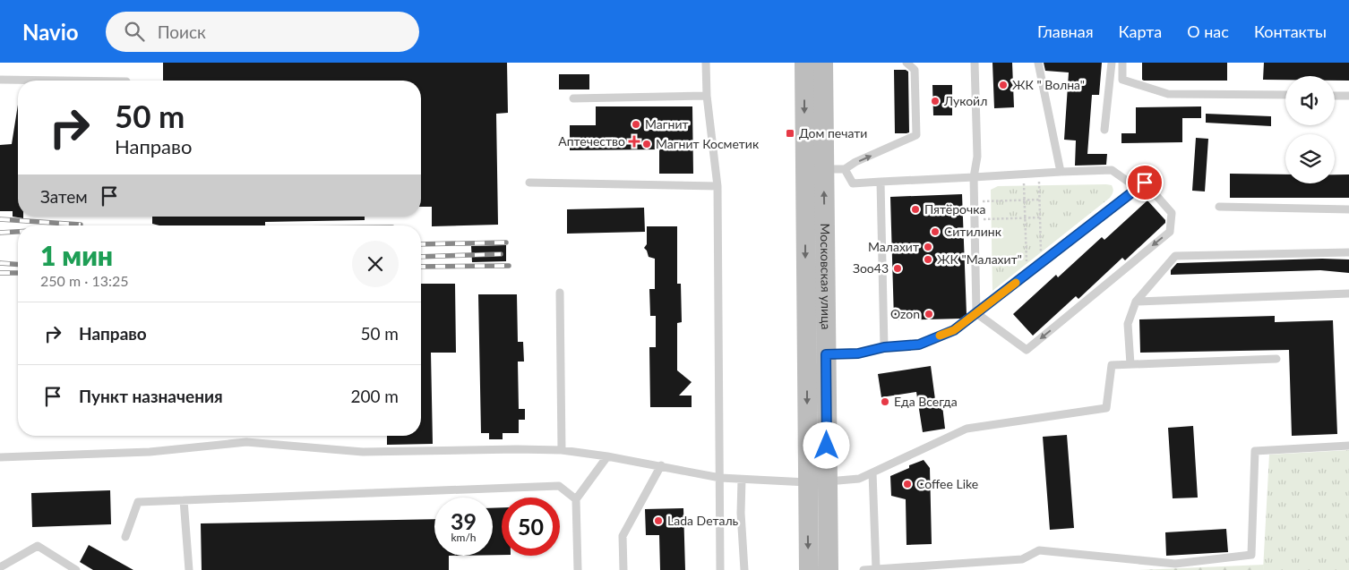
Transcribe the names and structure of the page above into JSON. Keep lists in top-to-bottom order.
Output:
{
  "streets": {
    "main road": ["Московская улица"]
  },
  "places": {
    "other": [
      "ЖК \" Волна\"",
      "Лукойл",
      "Магнит",
      "Магнит Косметик",
      "Пятёрочка",
      "Ситилинк",
      "Малахит",
      "ЖК \"Малахит\"",
      "Зоо43",
      "Ozon",
      "Еда Всегда",
      "Coffee Like",
      "Lada Dеталь"
    ],
    "transit": ["Дом печати"],
    "health": ["Аптечество"]
  },
  "page": {
    "header": "Navio",
    "search": "Поиск",
    "nav": [
      "Главная",
      "Карта",
      "О нас",
      "Контакты"
    ],
    "turn": ["50 m", "Направо"],
    "then": "Затем",
    "heading": ["1 мин", "250 m · 13:25"],
    "list": [
      {
        "name": "Направо",
        "value": "50 m"
      },
      {
        "name": "Пункт назначения",
        "value": "200 m"
      }
    ],
    "speed": "39 km/h",
    "limit": "50"
  }
}
